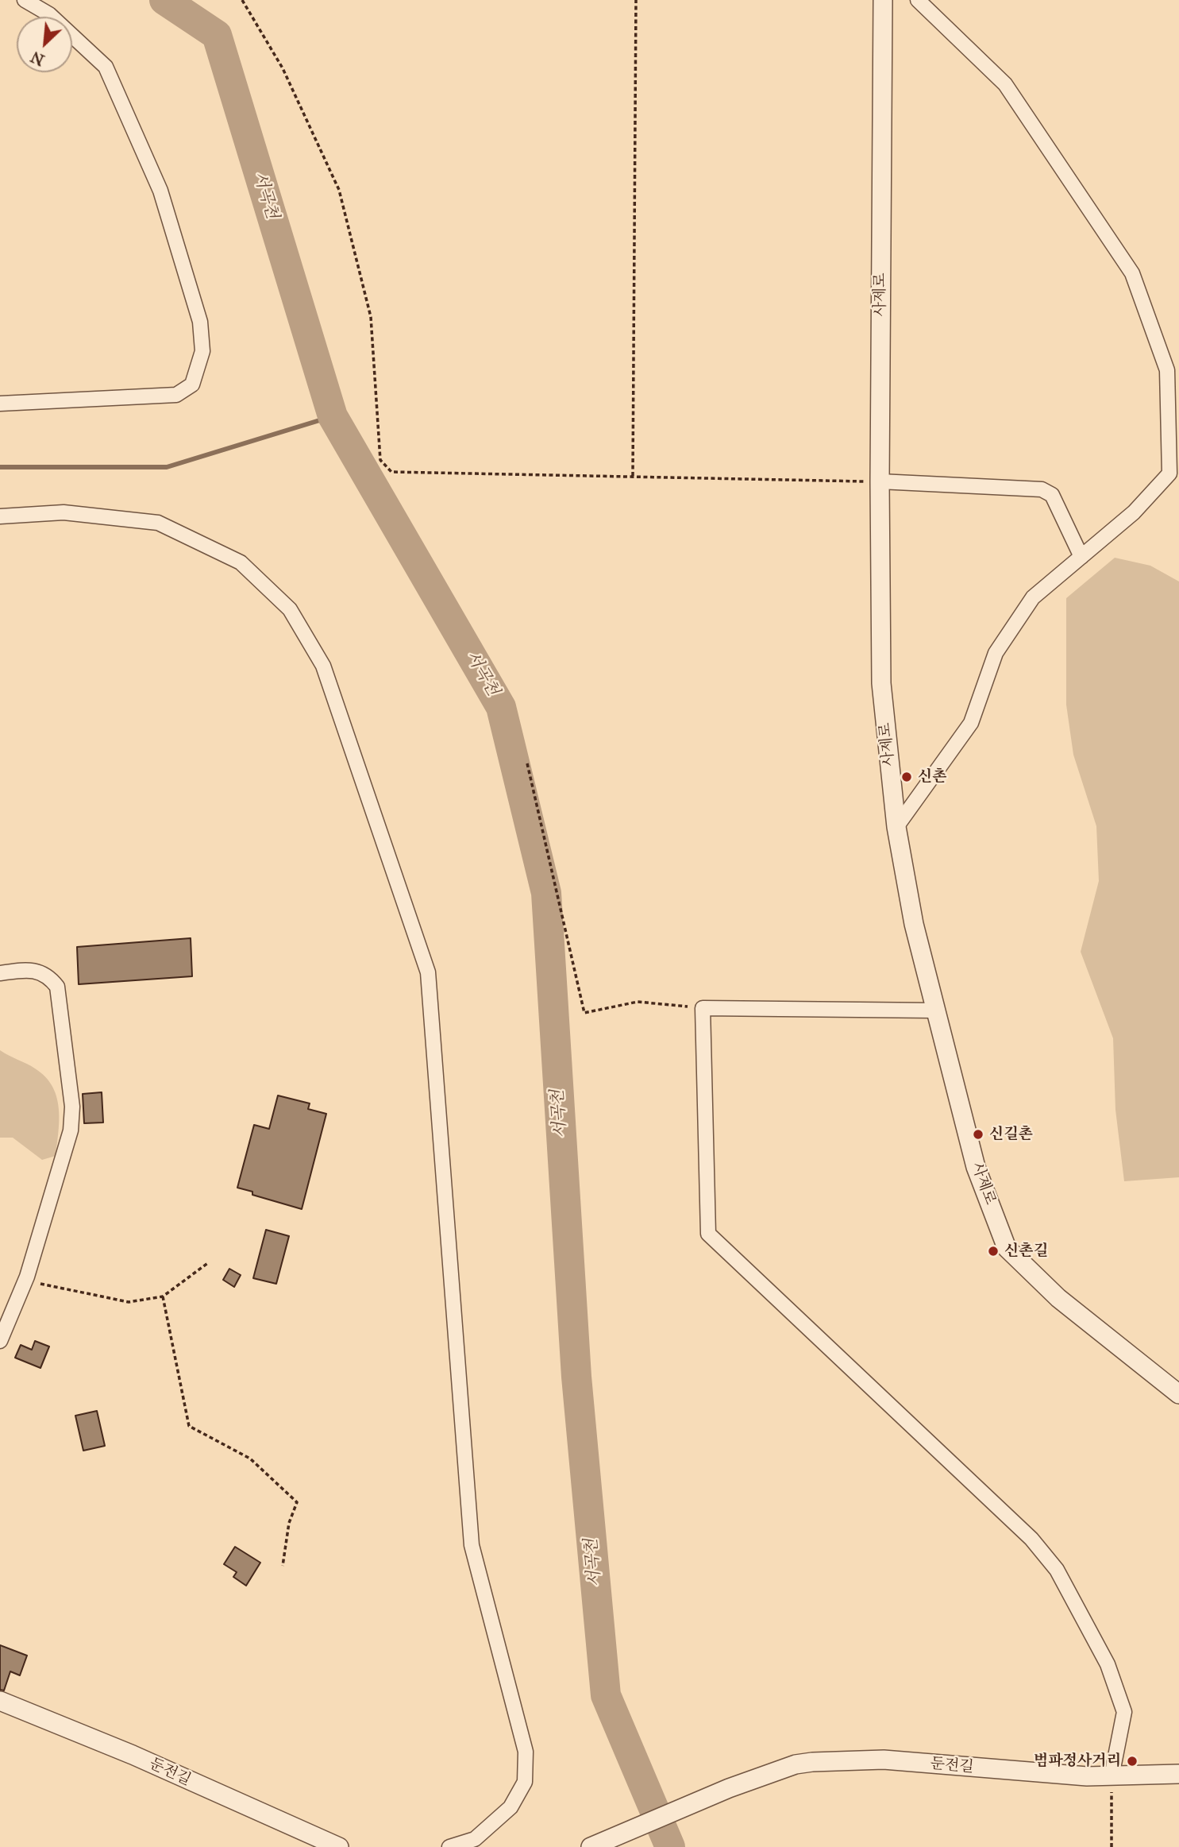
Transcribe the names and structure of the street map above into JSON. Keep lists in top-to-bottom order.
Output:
{
  "streets": {
    "street": ["사제로", "둔전길"]
  },
  "water": ["서곡천"],
  "places": [
    "신촌",
    "신길촌",
    "신촌길",
    "범파정사거리"
  ],
  "north": "bottom left"
}
